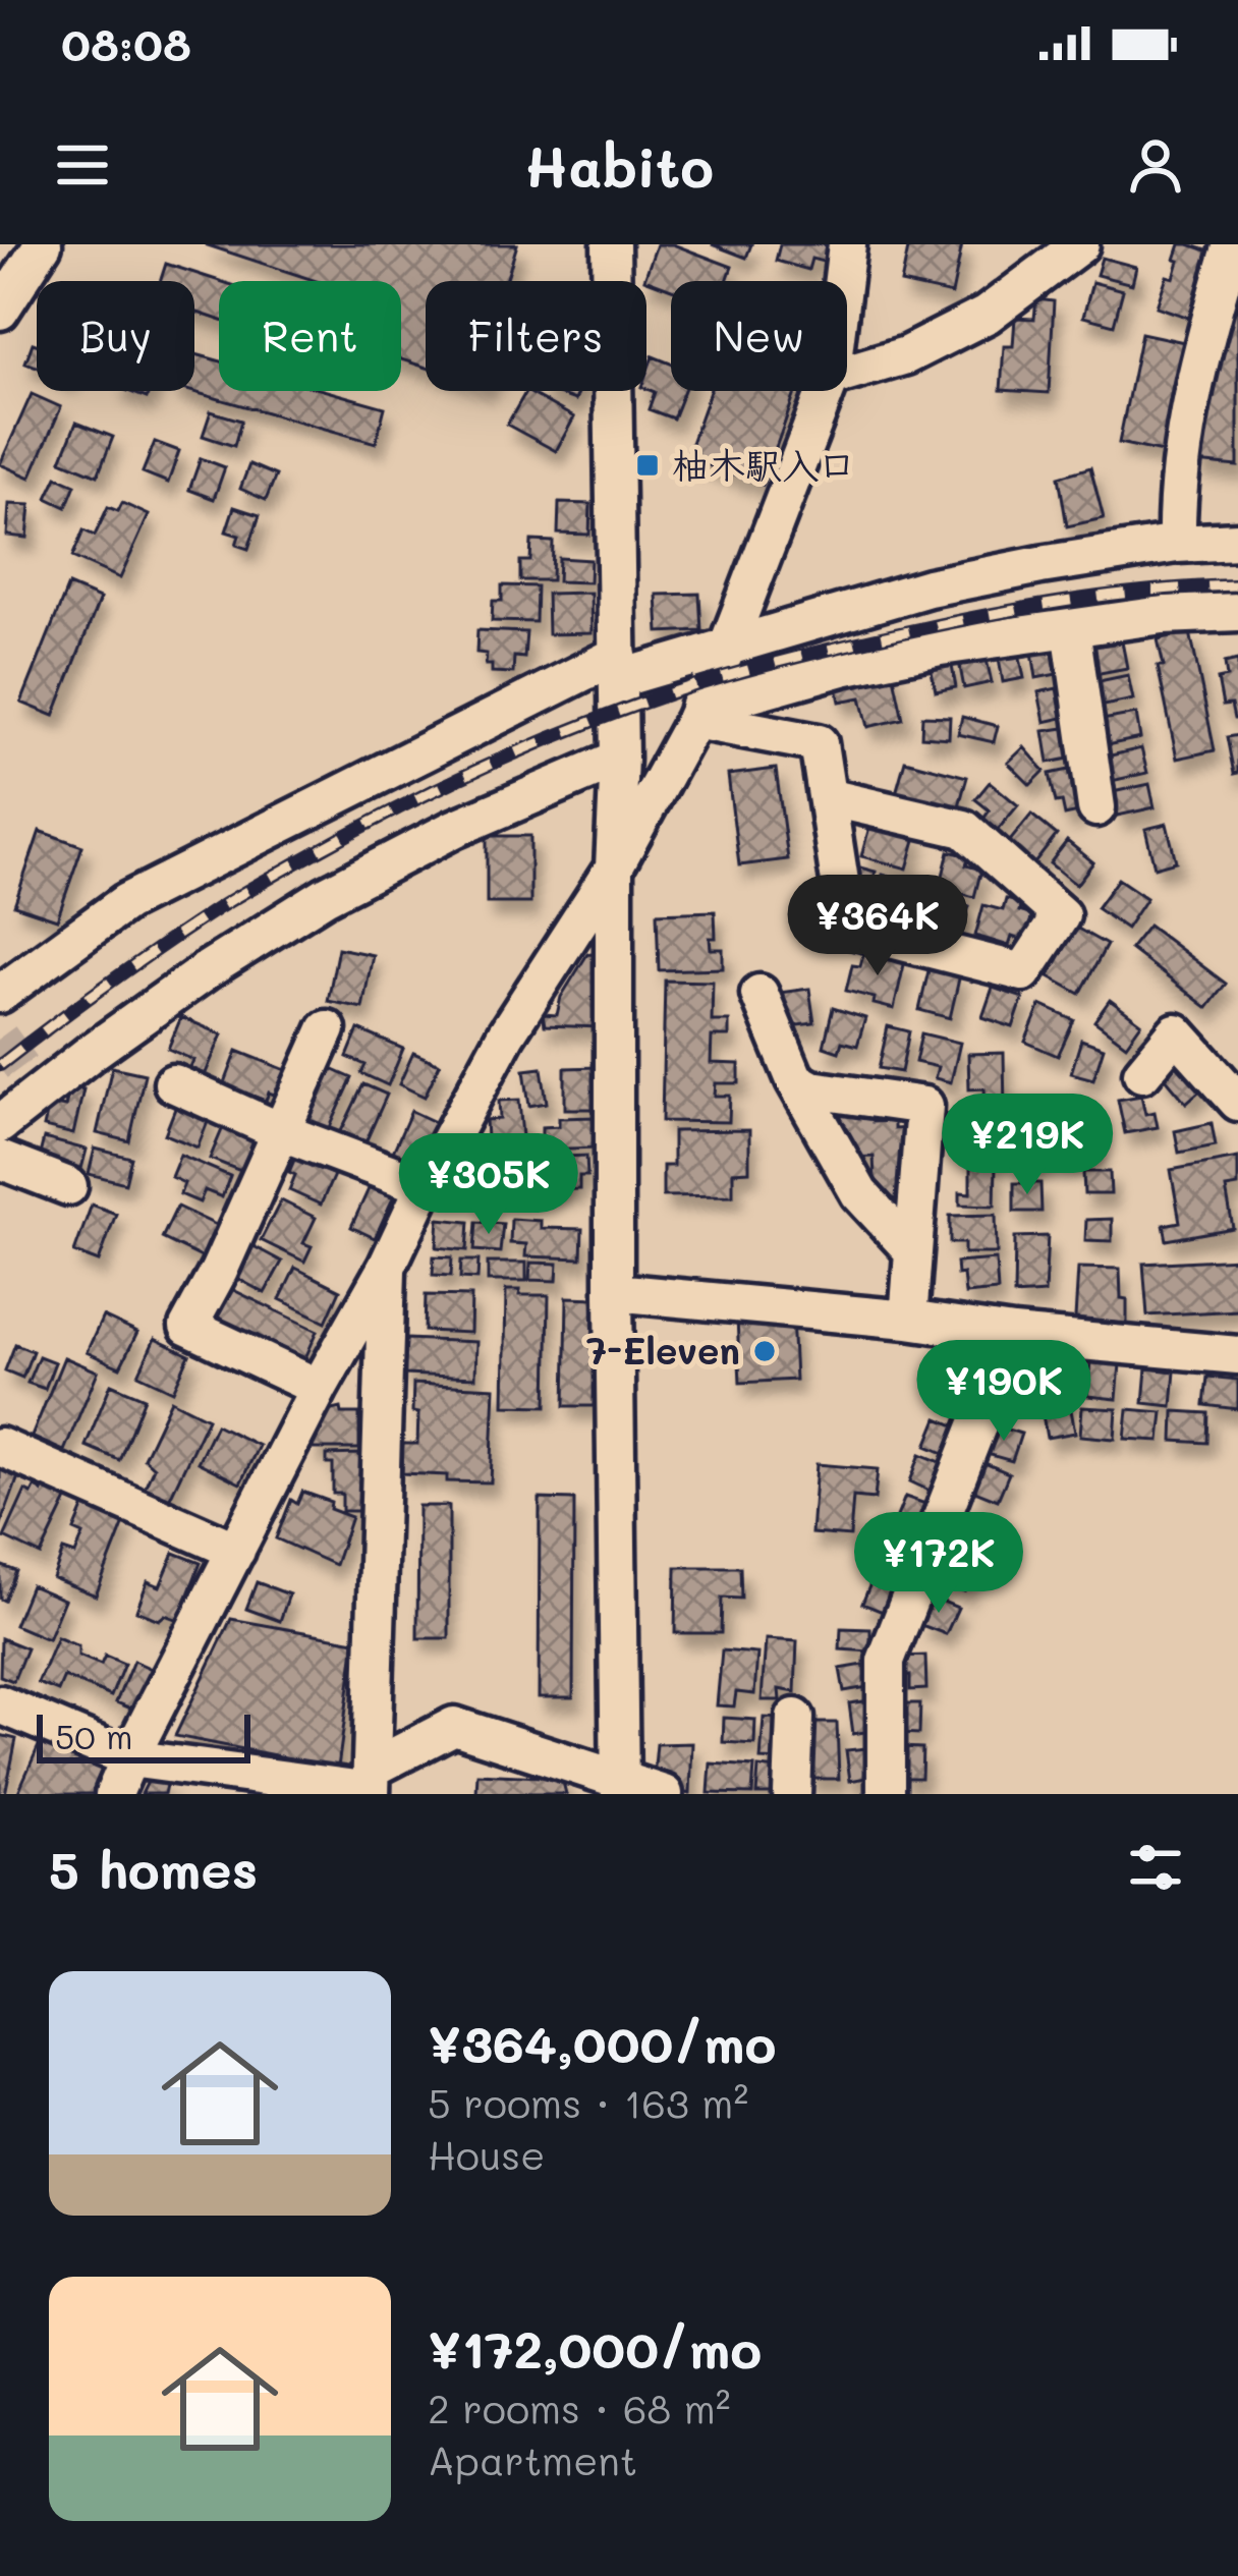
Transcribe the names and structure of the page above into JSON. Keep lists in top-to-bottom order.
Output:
{
  "places": {
    "transit": ["柚木駅入口"],
    "other": ["7-Eleven"]
  },
  "scale_bar": "50 m",
  "page": {
    "status": "08:08",
    "header": "Habito",
    "chip": [
      "Buy",
      "Rent",
      "Filters",
      "New"
    ],
    "price": [
      "¥364K",
      "¥219K",
      "¥305K",
      "¥190K",
      "¥172K"
    ],
    "scale": "50 m",
    "heading": "5 homes",
    "list": [
      {
        "name": "¥364,000/mo",
        "note": "5 rooms · 163 m² · House"
      },
      {
        "name": "¥172,000/mo",
        "note": "2 rooms · 68 m² · Apartment"
      }
    ]
  }
}
